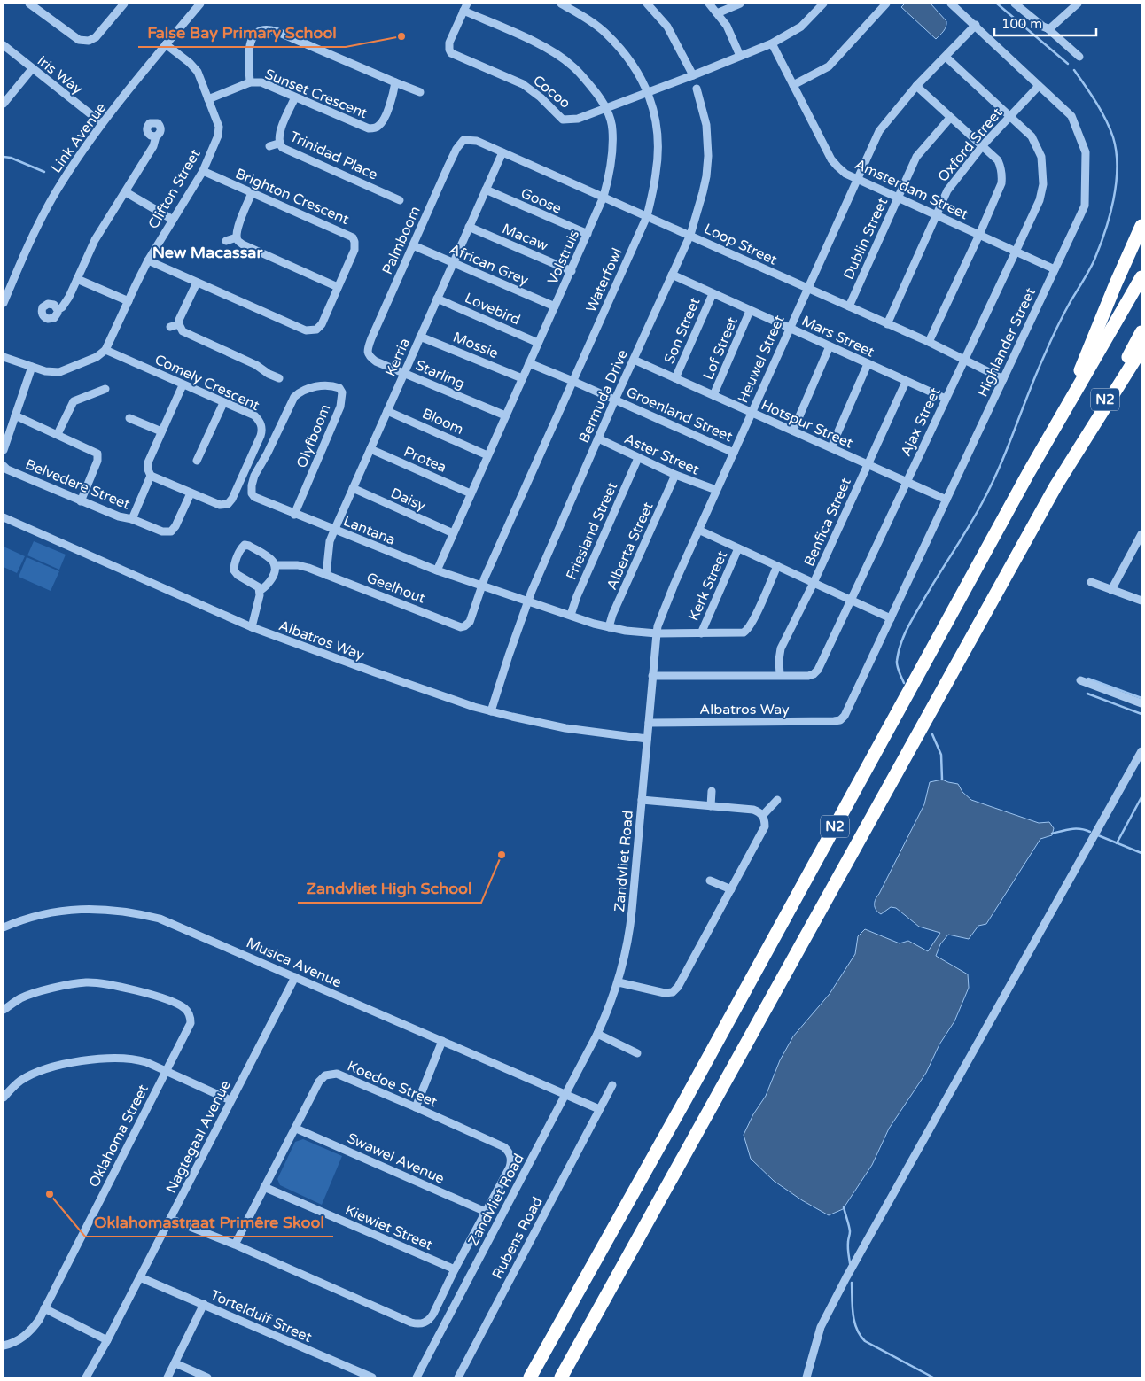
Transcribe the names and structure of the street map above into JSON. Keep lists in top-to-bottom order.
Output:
{
  "streets": {
    "highway": ["N2"],
    "street": [
      "Iris Way",
      "Cocoo",
      "Sunset Crescent",
      "Link Avenue",
      "Oxford Street",
      "Trinidad Place",
      "Clifton Street",
      "Amsterdam Street",
      "Brighton Crescent",
      "Goose",
      "Macaw",
      "Dublin Street",
      "Palmboom",
      "Loop Street",
      "Volstruis",
      "African Grey",
      "Waterfowl",
      "Lovebird",
      "Son Street",
      "Mars Street",
      "Highlander Street",
      "Mossie",
      "Lof Street",
      "Kerria",
      "Heuwel Street",
      "Starling",
      "Comely Crescent",
      "Bermuda Drive",
      "Groenland Street",
      "Bloom",
      "Ajax Street",
      "Hotspur Street",
      "Olyfboom",
      "Aster Street",
      "Protea",
      "Belvedere Street",
      "Daisy",
      "Benfica Street",
      "Lantana",
      "Friesland Street",
      "Alberta Street",
      "Kerk Street",
      "Geelhout",
      "Albatros Way",
      "Zandvliet Road",
      "Musica Avenue",
      "Koedoe Street",
      "Oklahoma Street",
      "Nagtegaal Avenue",
      "Swawel Avenue",
      "Kiewiet Street",
      "Rubens Road",
      "Tortelduif Street"
    ]
  },
  "crossings": [
    ["Iris Way", "Link Avenue"],
    ["Cocoo", "Amsterdam Street"],
    ["Cocoo", "Volstruis"],
    ["Cocoo", "Waterfowl"],
    ["Sunset Crescent", "Trinidad Place"],
    ["Sunset Crescent", "Clifton Street"],
    ["Link Avenue", "Clifton Street"],
    ["Oxford Street", "Amsterdam Street"],
    ["Oxford Street", "Loop Street"],
    ["Oxford Street", "Highlander Street"],
    ["Oxford Street", "Ajax Street"],
    ["Clifton Street", "Brighton Crescent"],
    ["Clifton Street", "Comely Crescent"],
    ["Amsterdam Street", "Dublin Street"],
    ["Amsterdam Street", "Highlander Street"],
    ["Amsterdam Street", "Heuwel Street"],
    ["Amsterdam Street", "Ajax Street"],
    ["Goose", "Volstruis"],
    ["Goose", "Kerria"],
    ["Macaw", "Volstruis"],
    ["Macaw", "Kerria"],
    ["Dublin Street", "Loop Street"],
    ["Palmboom", "Loop Street"],
    ["Palmboom", "African Grey"],
    ["Palmboom", "Starling"],
    ["Loop Street", "Volstruis"],
    ["Loop Street", "Waterfowl"],
    ["Loop Street", "Highlander Street"],
    ["Loop Street", "Kerria"],
    ["Loop Street", "Heuwel Street"],
    ["Loop Street", "Bermuda Drive"],
    ["Loop Street", "Ajax Street"],
    ["Volstruis", "African Grey"],
    ["Volstruis", "Lovebird"],
    ["Volstruis", "Mossie"],
    ["Volstruis", "Starling"],
    ["Volstruis", "Groenland Street"],
    ["Volstruis", "Bloom"],
    ["Volstruis", "Protea"],
    ["Volstruis", "Daisy"],
    ["Volstruis", "Lantana"],
    ["African Grey", "Kerria"],
    ["Waterfowl", "Groenland Street"],
    ["Waterfowl", "Lantana"],
    ["Waterfowl", "Geelhout"],
    ["Lovebird", "Kerria"],
    ["Son Street", "Mars Street"],
    ["Son Street", "Hotspur Street"],
    ["Mars Street", "Lof Street"],
    ["Mars Street", "Heuwel Street"],
    ["Mars Street", "Bermuda Drive"],
    ["Mars Street", "Ajax Street"],
    ["Mars Street", "Benfica Street"],
    ["Highlander Street", "Heuwel Street"],
    ["Highlander Street", "Hotspur Street"],
    ["Highlander Street", "Albatros Way"],
    ["Mossie", "Kerria"],
    ["Lof Street", "Hotspur Street"],
    ["Kerria", "Starling"],
    ["Kerria", "Bloom"],
    ["Kerria", "Protea"],
    ["Kerria", "Daisy"],
    ["Kerria", "Lantana"],
    ["Kerria", "Geelhout"],
    ["Heuwel Street", "Groenland Street"],
    ["Heuwel Street", "Ajax Street"],
    ["Heuwel Street", "Hotspur Street"],
    ["Heuwel Street", "Aster Street"],
    ["Heuwel Street", "Lantana"],
    ["Heuwel Street", "Albatros Way"],
    ["Heuwel Street", "Zandvliet Road"],
    ["Comely Crescent", "Belvedere Street"],
    ["Bermuda Drive", "Groenland Street"],
    ["Bermuda Drive", "Hotspur Street"],
    ["Bermuda Drive", "Aster Street"],
    ["Bermuda Drive", "Lantana"],
    ["Bermuda Drive", "Albatros Way"],
    ["Ajax Street", "Hotspur Street"],
    ["Ajax Street", "Benfica Street"],
    ["Hotspur Street", "Benfica Street"],
    ["Olyfboom", "Lantana"],
    ["Aster Street", "Friesland Street"],
    ["Aster Street", "Alberta Street"],
    ["Lantana", "Friesland Street"],
    ["Lantana", "Alberta Street"],
    ["Lantana", "Kerk Street"],
    ["Lantana", "Geelhout"],
    ["Albatros Way", "Zandvliet Road"],
    ["Zandvliet Road", "Musica Avenue"],
    ["Musica Avenue", "Nagtegaal Avenue"],
    ["Koedoe Street", "Nagtegaal Avenue"],
    ["Koedoe Street", "Swawel Avenue"],
    ["Koedoe Street", "Kiewiet Street"],
    ["Nagtegaal Avenue", "Tortelduif Street"]
  ],
  "districts": ["New Macassar"],
  "places": ["False Bay Primary School", "Zandvliet High School", "Oklahomastraat Primêre Skool"],
  "scale_bar": "100 m"
}
